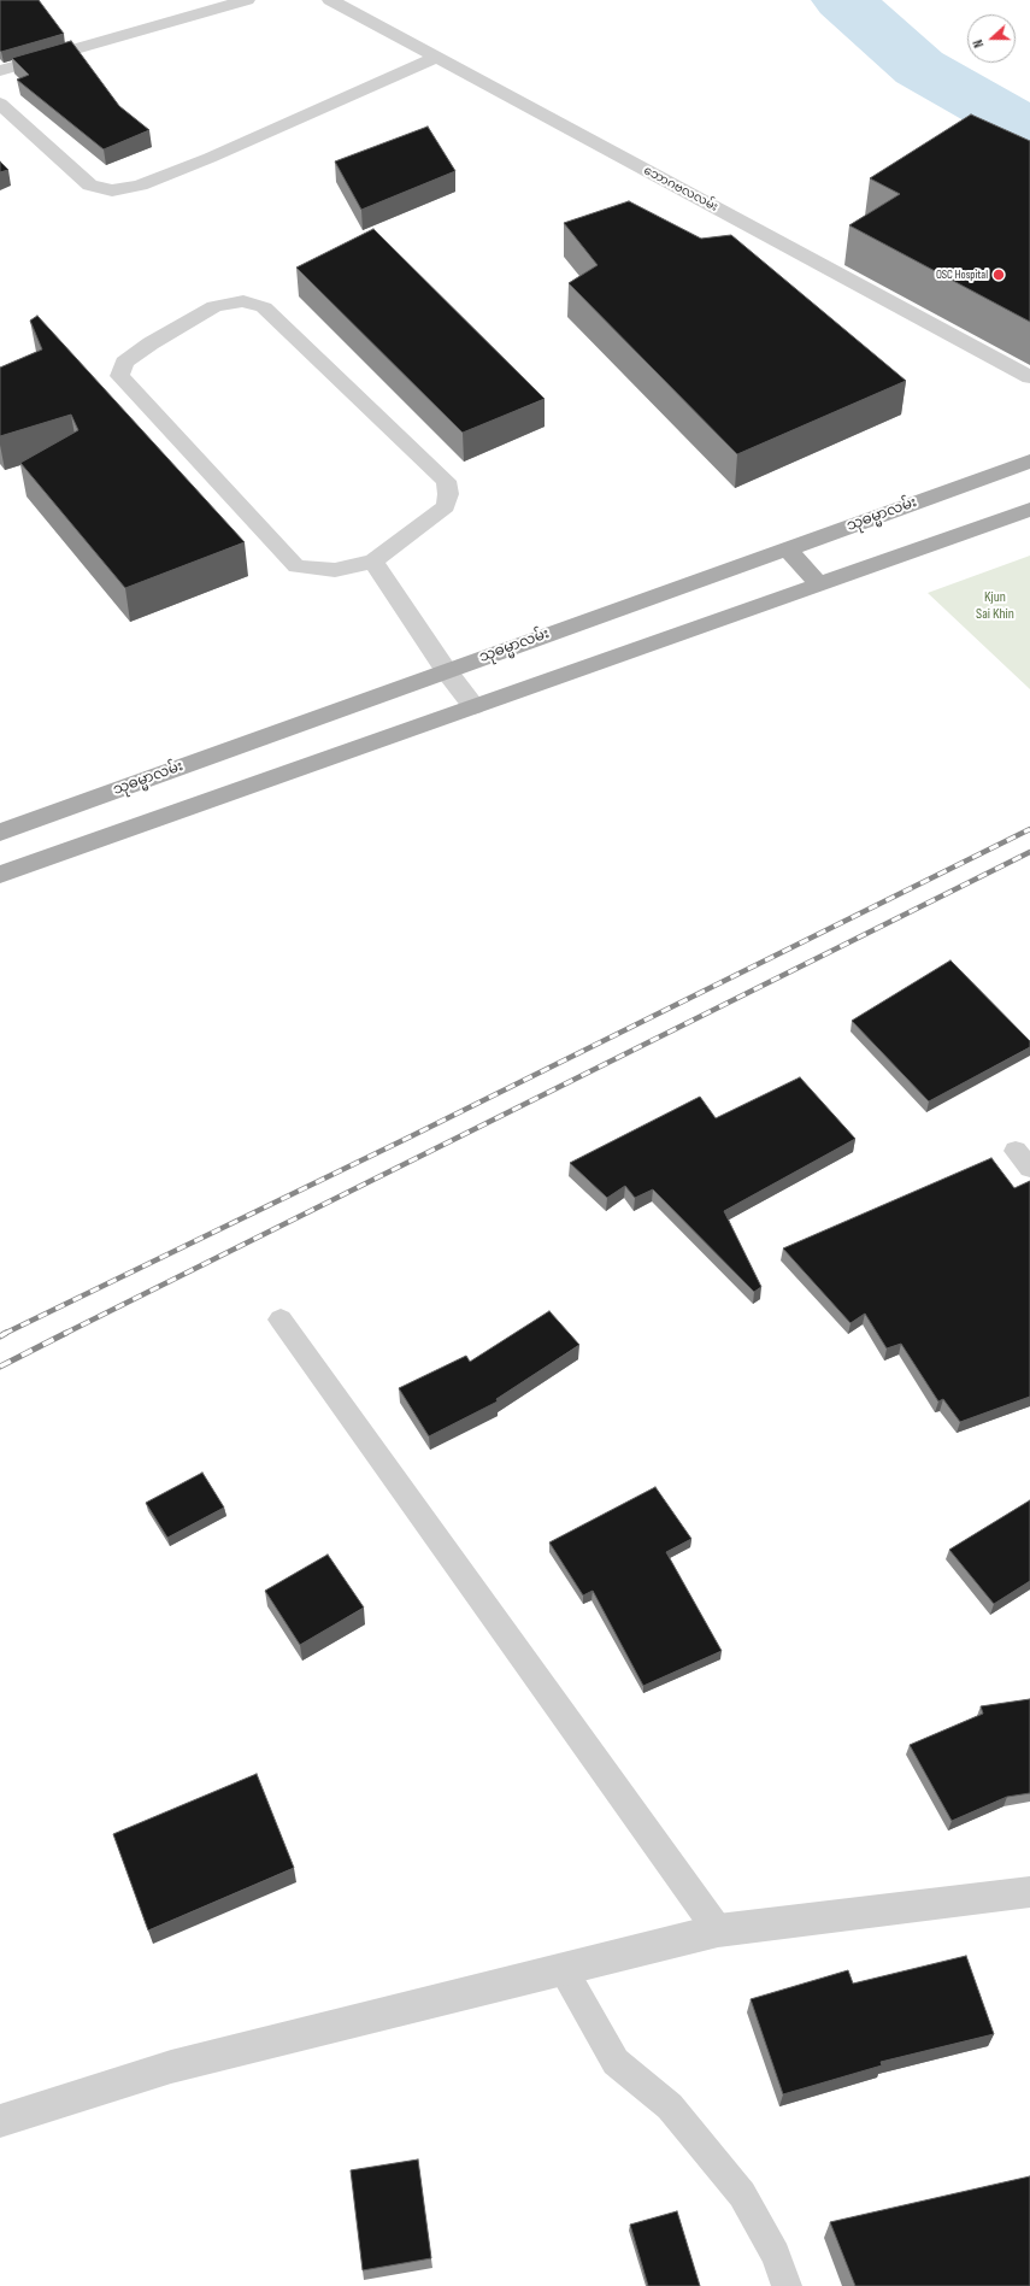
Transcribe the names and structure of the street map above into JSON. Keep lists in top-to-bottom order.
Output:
{
  "streets": {
    "main road": ["သုဓမ္မာလမ်း"],
    "street": ["ဘောဂဗလလမ်း"]
  },
  "parks": ["Kjun Sai Khin"],
  "places": ["OSC Hospital"],
  "north": "left"
}
